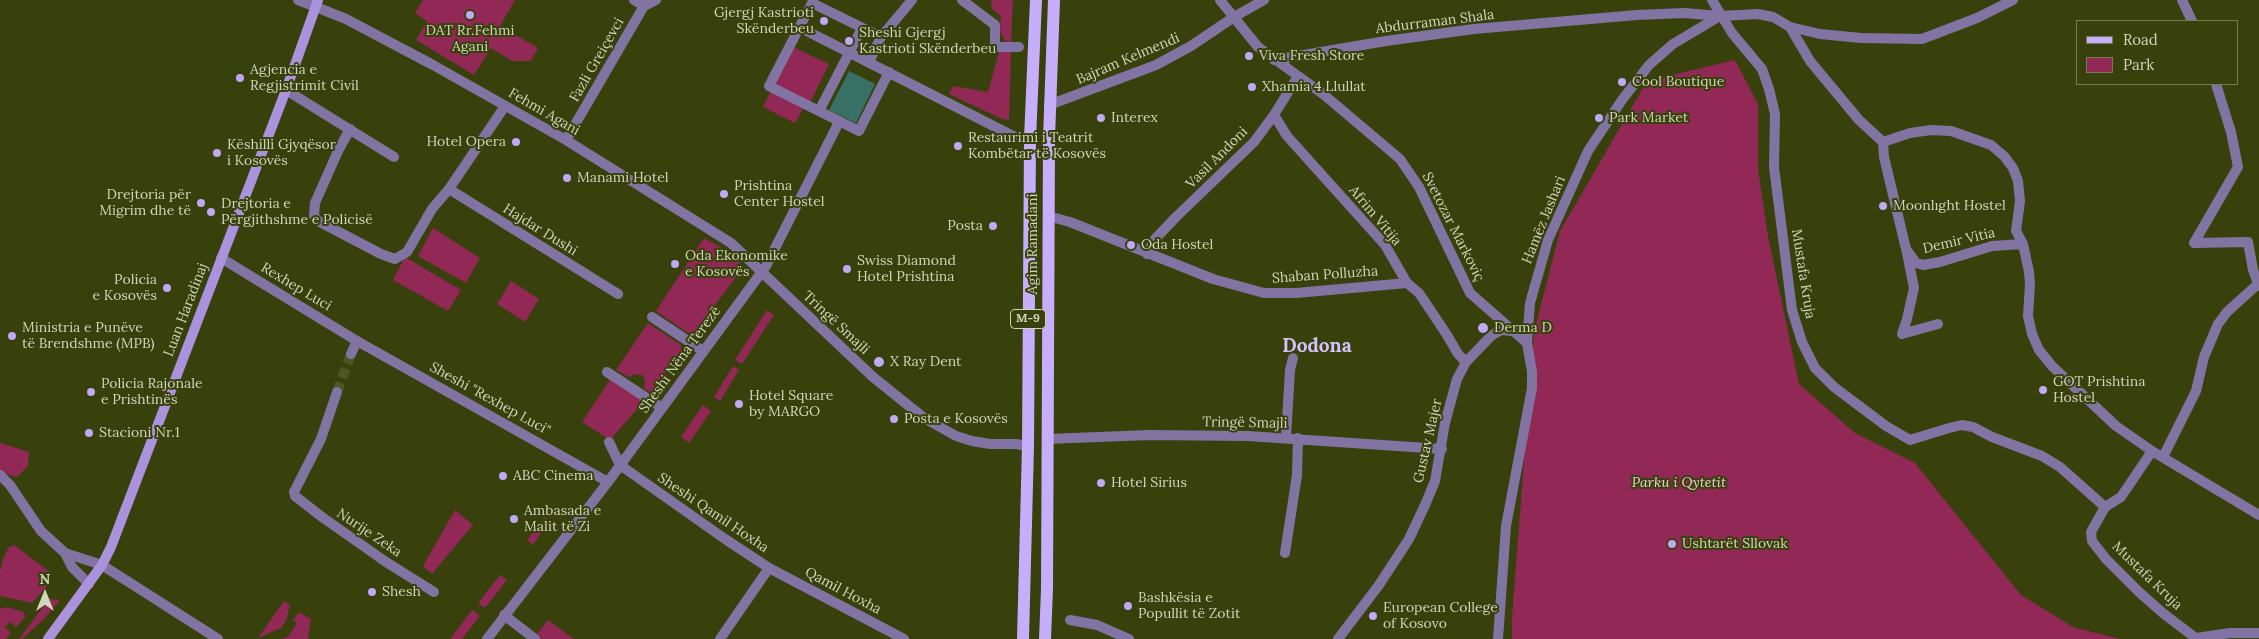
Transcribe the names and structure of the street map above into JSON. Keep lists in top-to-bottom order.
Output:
{
  "streets": {
    "main road": ["Agim Ramadani", "Luan Haradinaj", "M-9"],
    "street": [
      "Abdurraman Shala",
      "Bajram Kelmendi",
      "Fazli Greiçevci",
      "Fehmi Agani",
      "Vasil Andoni",
      "Afrim Vitija",
      "Hamëz Jashari",
      "Svetozar Markoviç",
      "Hajdar Dushi",
      "Demir Vitia",
      "Mustafa Kruja",
      "Shaban Polluzha",
      "Rexhep Luci",
      "Tringë Smajli",
      "Sheshi Nëna Terezë",
      "Sheshi \"Rexhep Luci\"",
      "Gustav Majer",
      "Sheshi Qamil Hoxha",
      "Nurije Zeka",
      "Qamil Hoxha"
    ]
  },
  "crossings": [
    ["Abdurraman Shala", "Hamëz Jashari"],
    ["Abdurraman Shala", "Svetozar Markoviç"],
    ["Abdurraman Shala", "Mustafa Kruja"],
    ["Bajram Kelmendi", "Svetozar Markoviç"],
    ["Bajram Kelmendi", "Agim Ramadani"],
    ["Fazli Greiçevci", "Fehmi Agani"],
    ["Fehmi Agani", "Luan Haradinaj"],
    ["Fehmi Agani", "Tringë Smajli"],
    ["Fehmi Agani", "Sheshi Nëna Terezë"],
    ["Vasil Andoni", "Afrim Vitija"],
    ["Vasil Andoni", "Svetozar Markoviç"],
    ["Vasil Andoni", "Shaban Polluzha"],
    ["Afrim Vitija", "Shaban Polluzha"],
    ["Afrim Vitija", "Gustav Majer"],
    ["Hamëz Jashari", "Mustafa Kruja"],
    ["Svetozar Markoviç", "Gustav Majer"],
    ["Agim Ramadani", "Shaban Polluzha"],
    ["Agim Ramadani", "Tringë Smajli"],
    ["Rexhep Luci", "Luan Haradinaj"],
    ["Rexhep Luci", "Sheshi \"Rexhep Luci\""],
    ["Tringë Smajli", "Sheshi Nëna Terezë"],
    ["Tringë Smajli", "Gustav Majer"],
    ["Sheshi Nëna Terezë", "Sheshi \"Rexhep Luci\""],
    ["Sheshi Nëna Terezë", "Sheshi Qamil Hoxha"],
    ["Sheshi Qamil Hoxha", "Qamil Hoxha"]
  ],
  "districts": ["Dodona"],
  "parks": ["Parku i Qytetit"],
  "places": [
    "DAT Rr.Fehmi Agani",
    "Gjergj Kastrioti Skënderbeu",
    "Sheshi Gjergj Kastrioti Skënderbeu",
    "Viva Fresh Store",
    "Agjencia e Regjistrimit Civil",
    "Cool Boutique",
    "Xhamia 4 Llullat",
    "Interex",
    "Park Market",
    "Hotel Opera",
    "Restaurimi i Teatrit Kombëtar të Kosovës",
    "Këshilli Gjyqësor i Kosovës",
    "Manami Hotel",
    "Prishtina Center Hostel",
    "Drejtoria për Migrim dhe të",
    "Moonlıght Hostel",
    "Drejtoria e Përgjithshme e Policisë",
    "Posta",
    "Oda Hostel",
    "Oda Ekonomike e Kosovës",
    "Swiss Diamond Hotel Prishtina",
    "Policia e Kosovës",
    "Derma D",
    "Ministria e Punëve të Brendshme (MPB)",
    "X Ray Dent",
    "GOT Prishtina Hostel",
    "Policia Rajonale e Prishtinës",
    "Hotel Square by MARGO",
    "Posta e Kosovës",
    "Stacioni Nr.1",
    "ABC Cinema",
    "Hotel Sirius",
    "Ambasada e Malit të Zi",
    "Ushtarët Sllovak",
    "Shesh",
    "Bashkësia e Popullit të Zotit",
    "European College of Kosovo"
  ],
  "legend": ["Road", "Park"],
  "north": "top"
}
